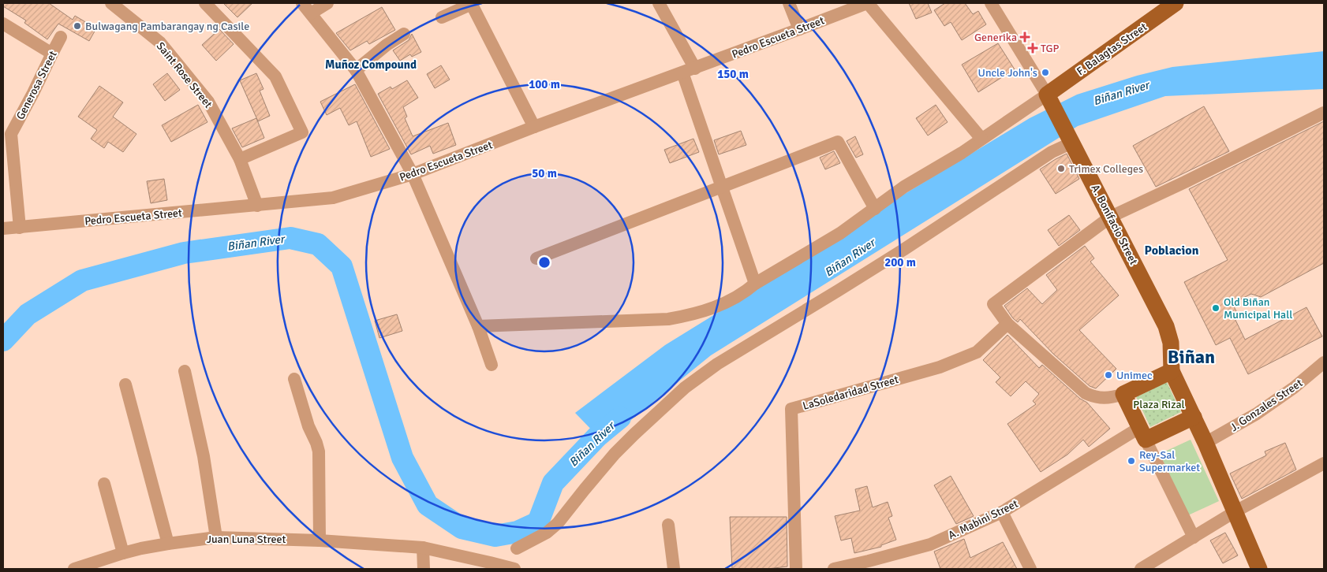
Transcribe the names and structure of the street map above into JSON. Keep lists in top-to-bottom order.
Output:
{
  "streets": {
    "main road": ["F. Balagtas Street", "A. Bonifacio Street"],
    "street": [
      "Pedro Escueta Street",
      "Saint Rose Street",
      "Generosa Street",
      "LaSoledaridad Street",
      "J. Gonzales Street",
      "A. Mabini Street",
      "Juan Luna Street"
    ]
  },
  "crossings": [
    ["Pedro Escueta Street", "Saint Rose Street"],
    ["Pedro Escueta Street", "Generosa Street"],
    ["F. Balagtas Street", "A. Bonifacio Street"]
  ],
  "districts": ["Muñoz Compound", "Poblacion", "Biñan"],
  "water": ["Biñan River"],
  "parks": ["Plaza Rizal"],
  "places": {
    "other": [
      "Bulwagang Pambarangay ng Casile",
      "Uncle John's",
      "Trimex Colleges",
      "Old Biñan Municipal Hall",
      "Unimec",
      "Rey-Sal Supermarket"
    ],
    "health": ["Generika", "TGP"]
  },
  "rings": [
    "150 m",
    "100 m",
    "50 m",
    "200 m"
  ]
}
